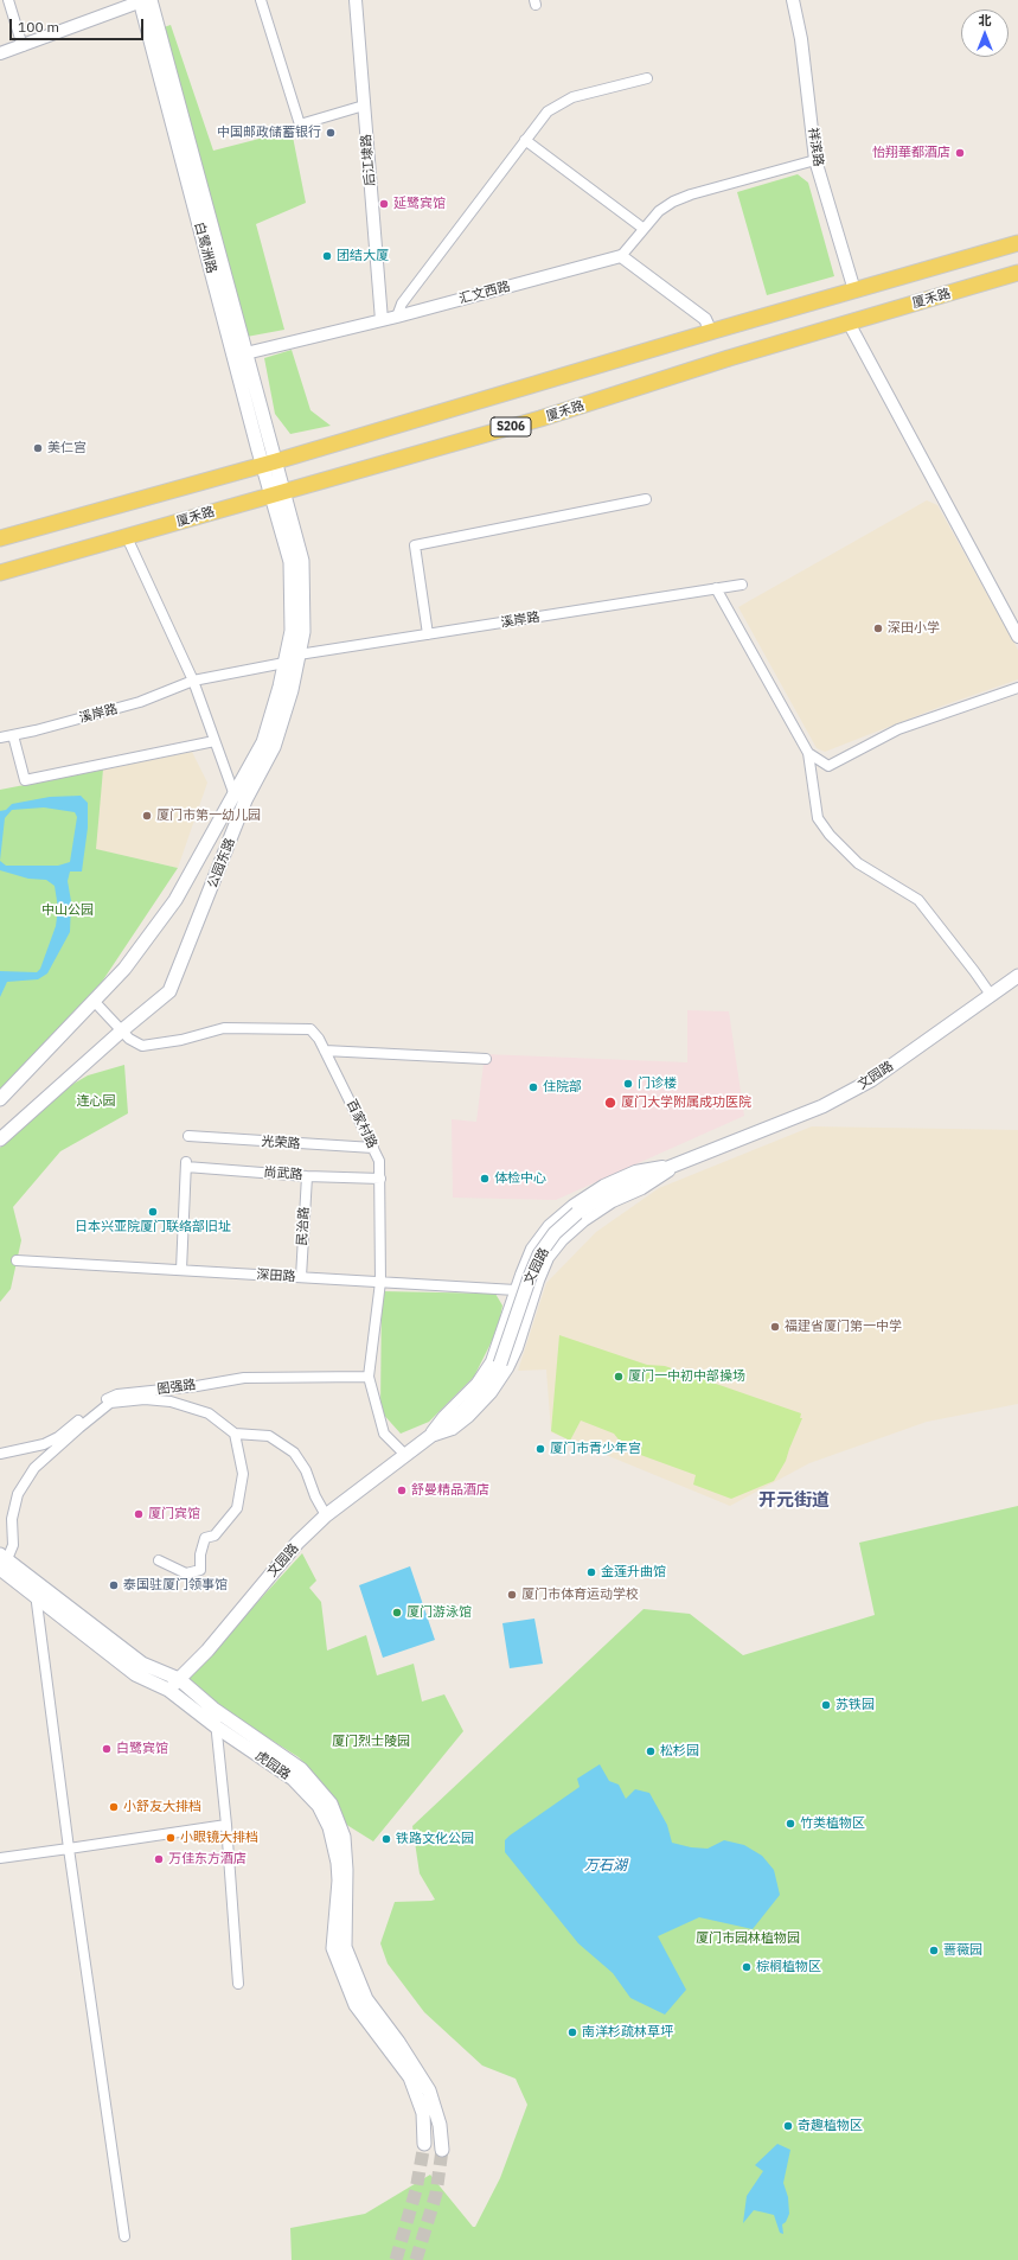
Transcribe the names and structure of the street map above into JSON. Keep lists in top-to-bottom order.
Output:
{
  "streets": {
    "main road": [
      "白鹭洲路",
      "厦禾路",
      "S206",
      "公园东路",
      "文园路",
      "虎园路"
    ],
    "street": [
      "祥滨路",
      "后江埭路",
      "汇文西路",
      "溪岸路",
      "百家村路",
      "光荣路",
      "尚武路",
      "民治路",
      "深田路",
      "图强路"
    ]
  },
  "crossings": [
    ["祥滨路", "S206"],
    ["后江埭路", "汇文西路"],
    ["白鹭洲路", "汇文西路"],
    ["白鹭洲路", "S206"],
    ["白鹭洲路", "公园东路"],
    ["厦禾路", "公园东路"],
    ["S206", "公园东路"],
    ["溪岸路", "公园东路"],
    ["公园东路", "百家村路"],
    ["文园路", "百家村路"],
    ["文园路", "虎园路"],
    ["百家村路", "光荣路"],
    ["百家村路", "尚武路"],
    ["百家村路", "深田路"],
    ["百家村路", "图强路"],
    ["尚武路", "民治路"],
    ["尚武路", "深田路"],
    ["民治路", "深田路"]
  ],
  "districts": ["开元街道"],
  "water": ["万石湖"],
  "parks": [
    "中山公园",
    "连心园",
    "厦门烈士陵园",
    "厦门市园林植物园"
  ],
  "places": [
    "中国邮政储蓄银行",
    "怡翔華都酒店",
    "延鹭宾馆",
    "团结大厦",
    "美仁宫",
    "深田小学",
    "厦门市第一幼儿园",
    "门诊楼",
    "住院部",
    "厦门大学附属成功医院",
    "体检中心",
    "日本兴亚院厦门联络部旧址",
    "福建省厦门第一中学",
    "厦门一中初中部操场",
    "厦门市青少年宫",
    "舒曼精品酒店",
    "厦门宾馆",
    "金莲升曲馆",
    "泰国驻厦门领事馆",
    "厦门市体育运动学校",
    "厦门游泳馆",
    "苏铁园",
    "白鹭宾馆",
    "松杉园",
    "小舒友大排档",
    "竹类植物区",
    "小眼镜大排档",
    "铁路文化公园",
    "万佳东方酒店",
    "蔷薇园",
    "棕榈植物区",
    "南洋杉疏林草坪",
    "奇趣植物区"
  ],
  "scale_bar": "100 m",
  "north": "top"
}
